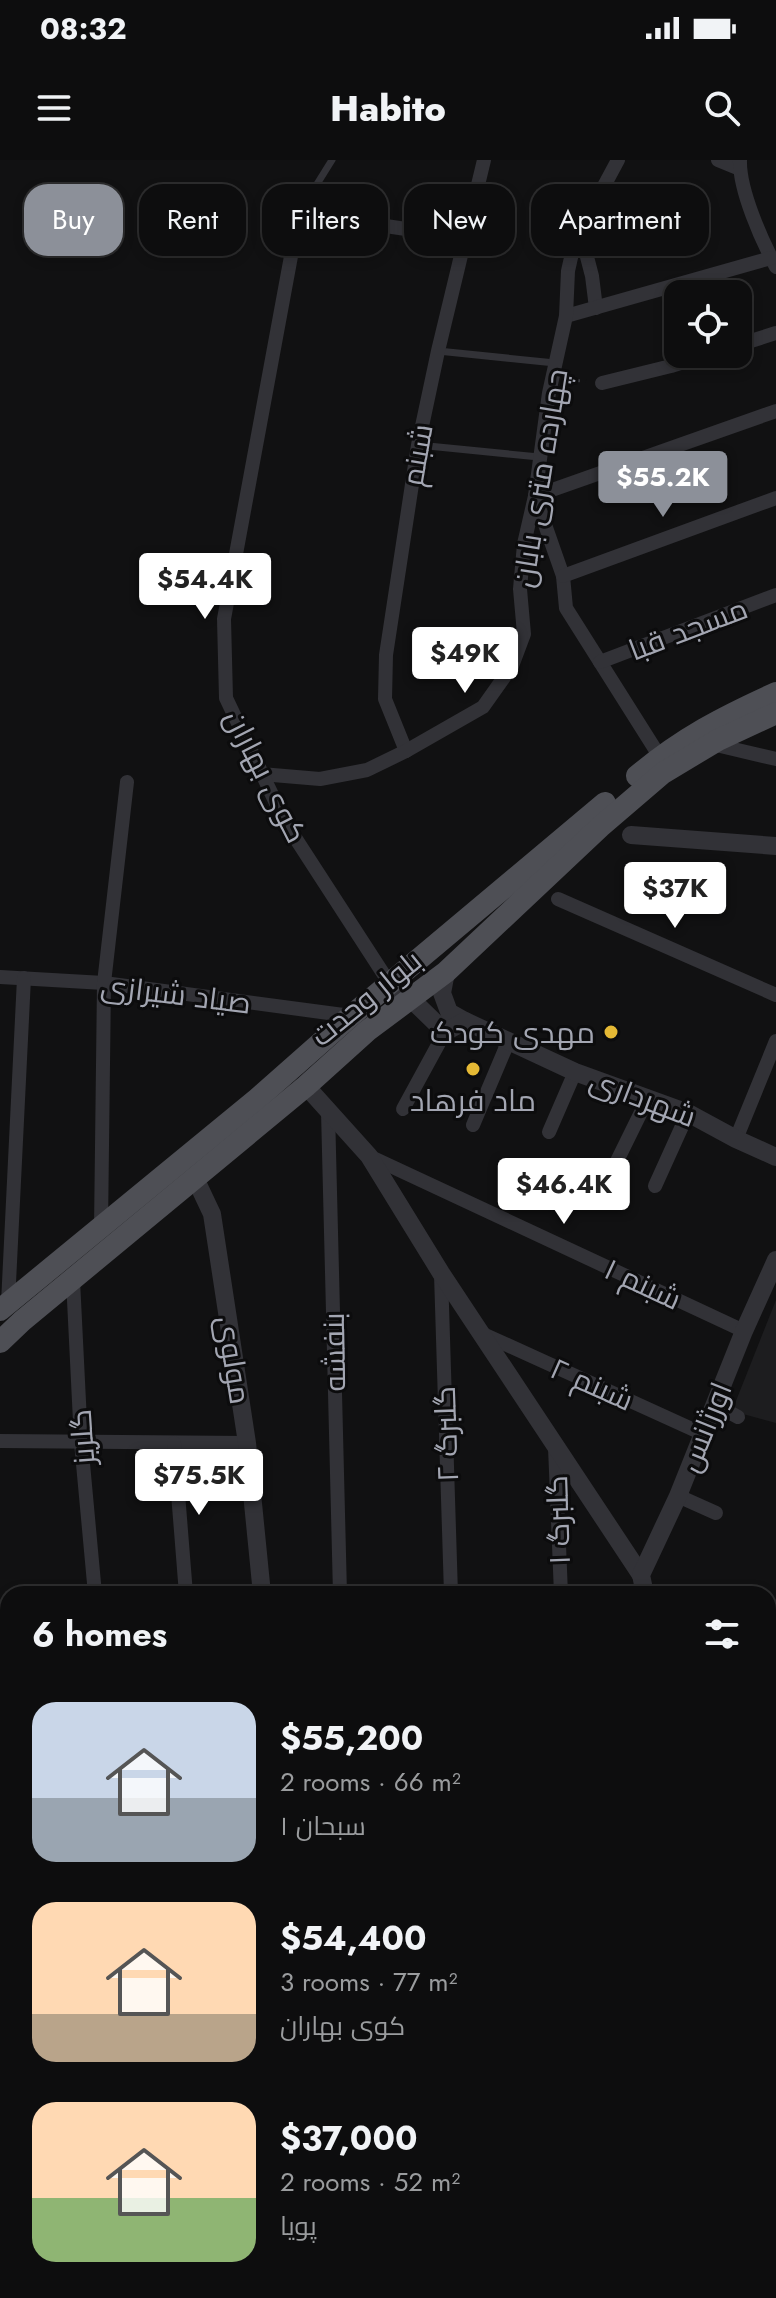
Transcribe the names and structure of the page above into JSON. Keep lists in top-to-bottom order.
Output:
{
  "streets": {
    "main road": ["بلوار وحدت"],
    "street": [
      "شبنم",
      "چهارده متری بابان",
      "مسجد قبا",
      "کوی بهاران",
      "صیاد شیرازی",
      "شهرداری",
      "شبنم ۱",
      "بنفشه",
      "مولوی",
      "شبنم ۲",
      "اورژانس",
      "گلبرگ ۲",
      "گلریز",
      "گلبرگ ۱"
    ]
  },
  "crossings": [
    ["شبنم", "چهارده متری بابان"],
    ["چهارده متری بابان", "کوی بهاران"],
    ["کوی بهاران", "بلوار وحدت"],
    ["صیاد شیرازی", "بلوار وحدت"],
    ["بلوار وحدت", "مولوی"],
    ["بلوار وحدت", "گلریز"],
    ["شبنم ۱", "اورژانس"],
    ["شبنم ۲", "اورژانس"]
  ],
  "places": ["مهدی کودک", "ماد فرهاد"],
  "page": {
    "status": "08:32",
    "header": "Habito",
    "chip": [
      "Buy",
      "Rent",
      "Filters",
      "New",
      "Apartment"
    ],
    "price": [
      "$55.2K",
      "$54.4K",
      "$49K",
      "$37K",
      "$46.4K",
      "$75.5K"
    ],
    "heading": "6 homes",
    "list": [
      {
        "name": "$55,200",
        "note": "2 rooms · 66 m² · سبحان ۱"
      },
      {
        "name": "$54,400",
        "note": "3 rooms · 77 m² · کوی بهاران"
      },
      {
        "name": "$37,000",
        "note": "2 rooms · 52 m² · پویا"
      }
    ]
  }
}
